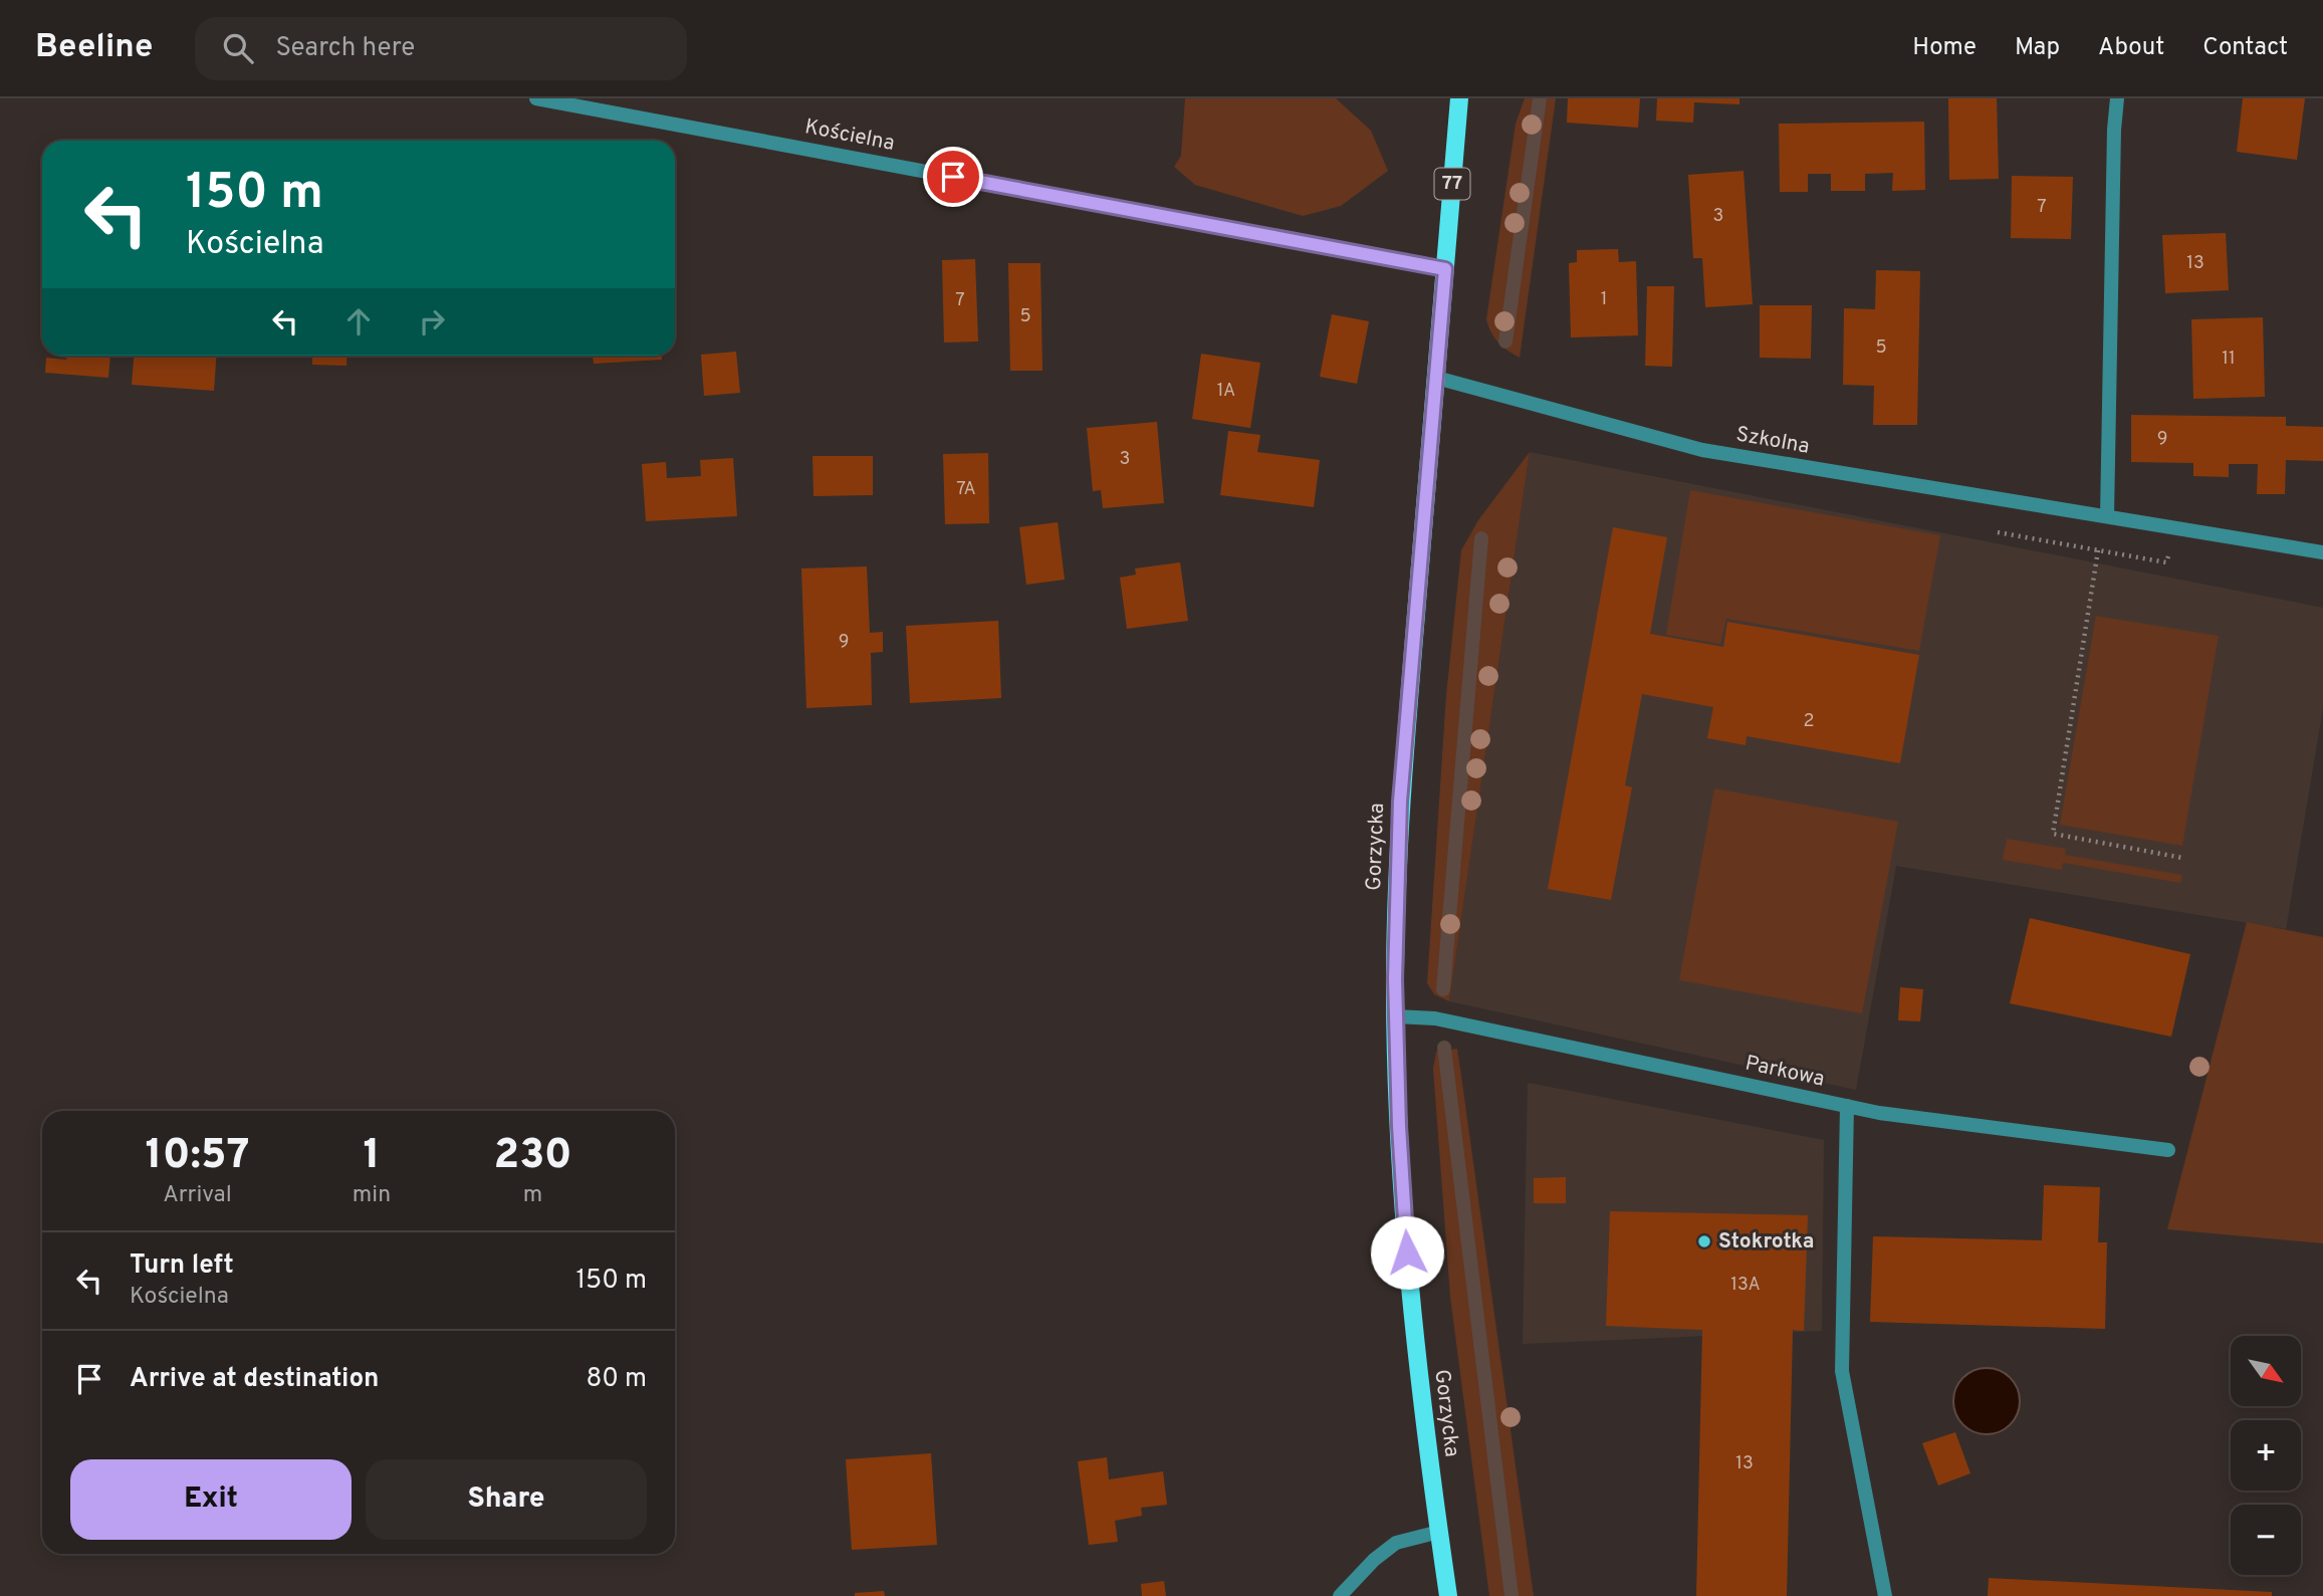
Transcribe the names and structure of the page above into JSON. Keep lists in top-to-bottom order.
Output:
{
  "streets": {
    "main road": ["77", "Gorzycka"],
    "street": ["Kościelna", "Szkolna", "Parkowa"]
  },
  "crossings": [
    ["Kościelna", "Gorzycka"],
    ["Szkolna", "Gorzycka"],
    ["Gorzycka", "Parkowa"]
  ],
  "places": ["Stokrotka"],
  "house_numbers": [
    "7",
    "3",
    "13",
    "1",
    "7",
    "5",
    "5",
    "11",
    "1A",
    "9",
    "3",
    "7A",
    "9",
    "2",
    "13A",
    "13"
  ],
  "north": "bottom right",
  "page": {
    "header": "Beeline",
    "search": "Search here",
    "nav": [
      "Home",
      "Map",
      "About",
      "Contact"
    ],
    "turn": ["150 m", "Kościelna"],
    "eta": [
      "10:57",
      "Arrival",
      "1",
      "min",
      "230",
      "m"
    ],
    "list": [
      {
        "name": "Turn left",
        "note": "Kościelna",
        "value": "150 m"
      },
      {
        "name": "Arrive at destination",
        "value": "80 m"
      }
    ],
    "map_buttons": ["+", "−"],
    "buttons": ["Exit", "Share"]
  }
}
